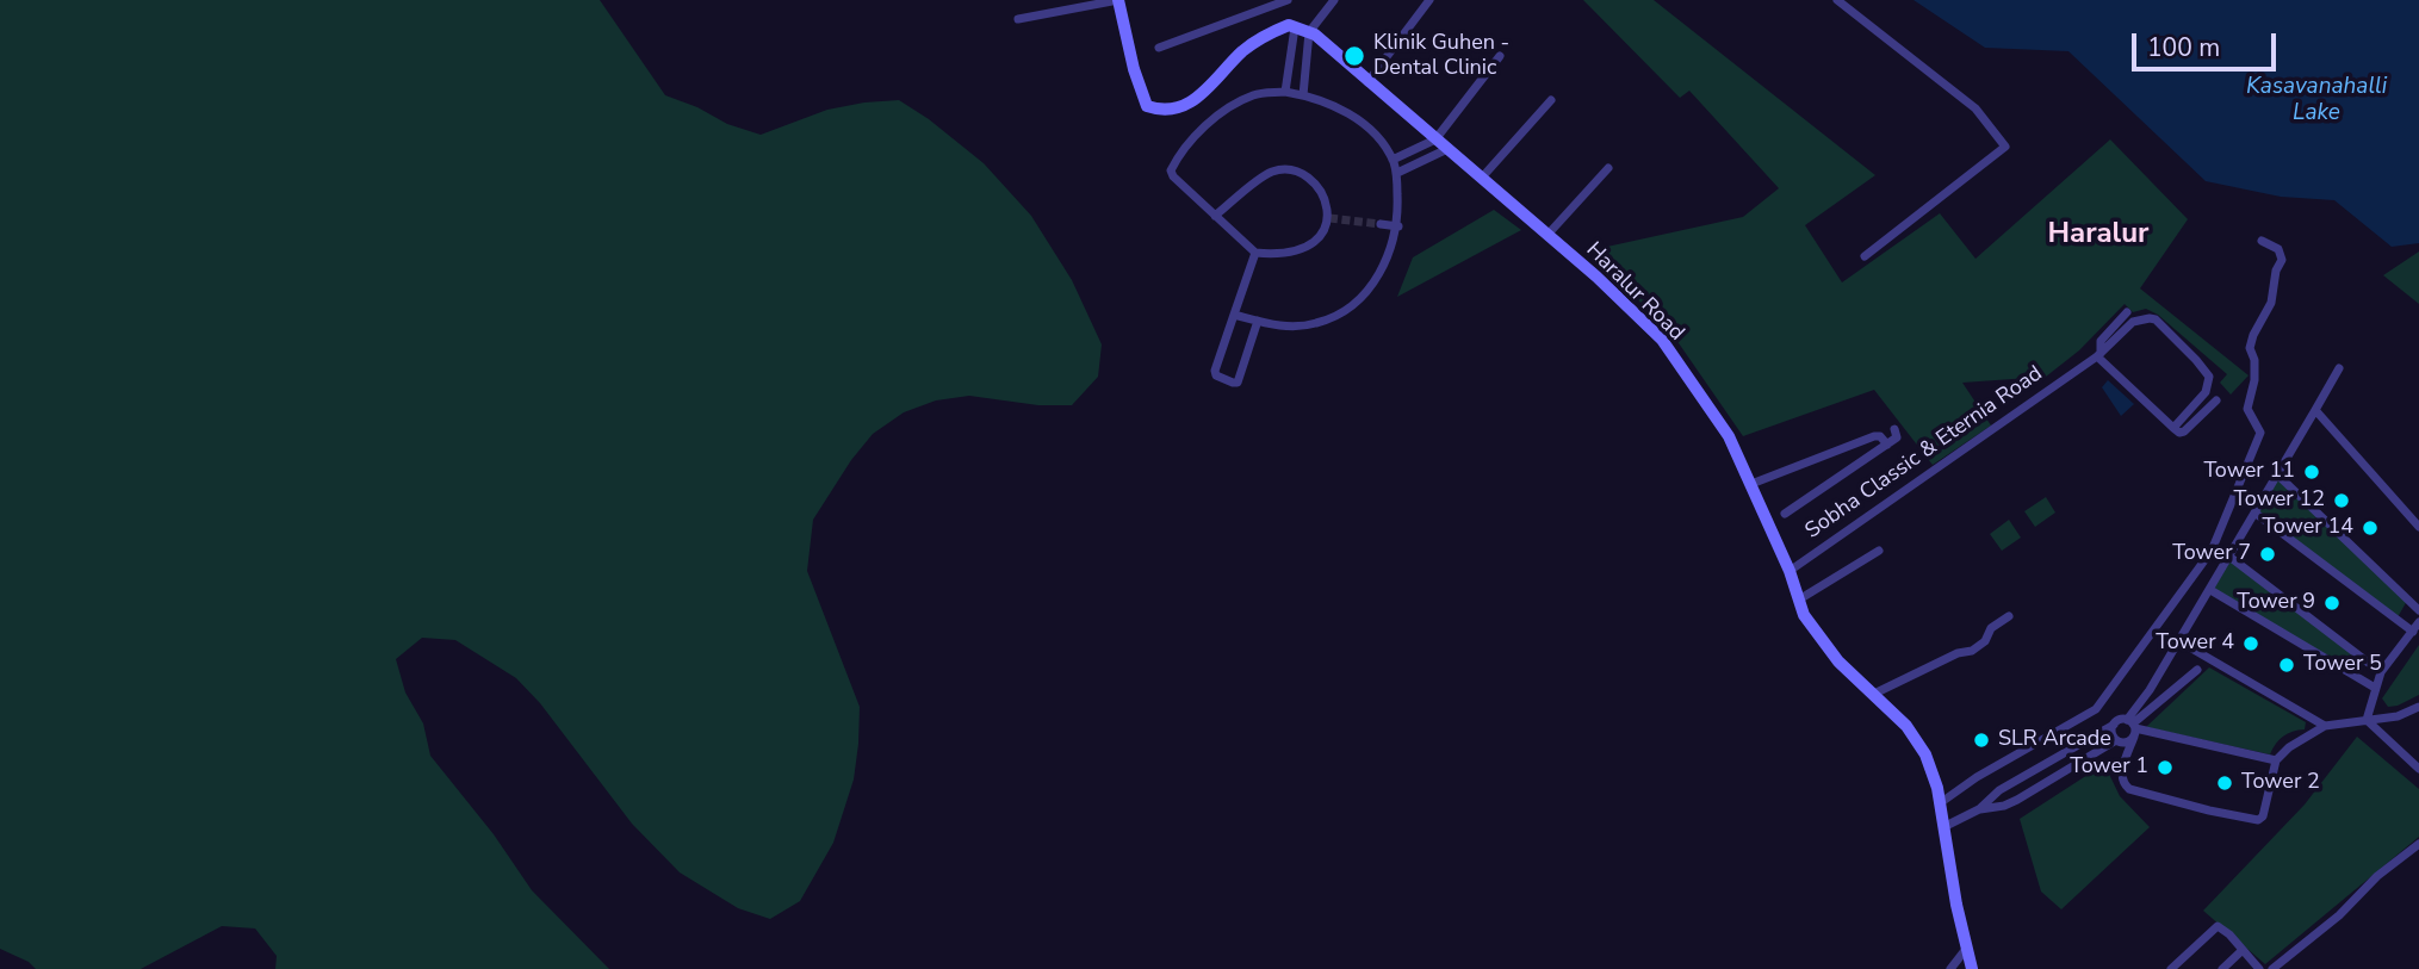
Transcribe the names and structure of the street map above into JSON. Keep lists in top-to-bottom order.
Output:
{
  "streets": {
    "street": ["Haralur Road", "Sobha Classic & Eternia Road"]
  },
  "crossings": [
    ["Haralur Road", "Sobha Classic & Eternia Road"]
  ],
  "districts": ["Haralur"],
  "water": ["Kasavanahalli Lake"],
  "places": [
    "Klinik Guhen - Dental Clinic",
    "Tower 11",
    "Tower 12",
    "Tower 14",
    "Tower 7",
    "Tower 9",
    "Tower 4",
    "Tower 5",
    "SLR Arcade",
    "Tower 1",
    "Tower 2"
  ],
  "scale_bar": "100 m"
}
